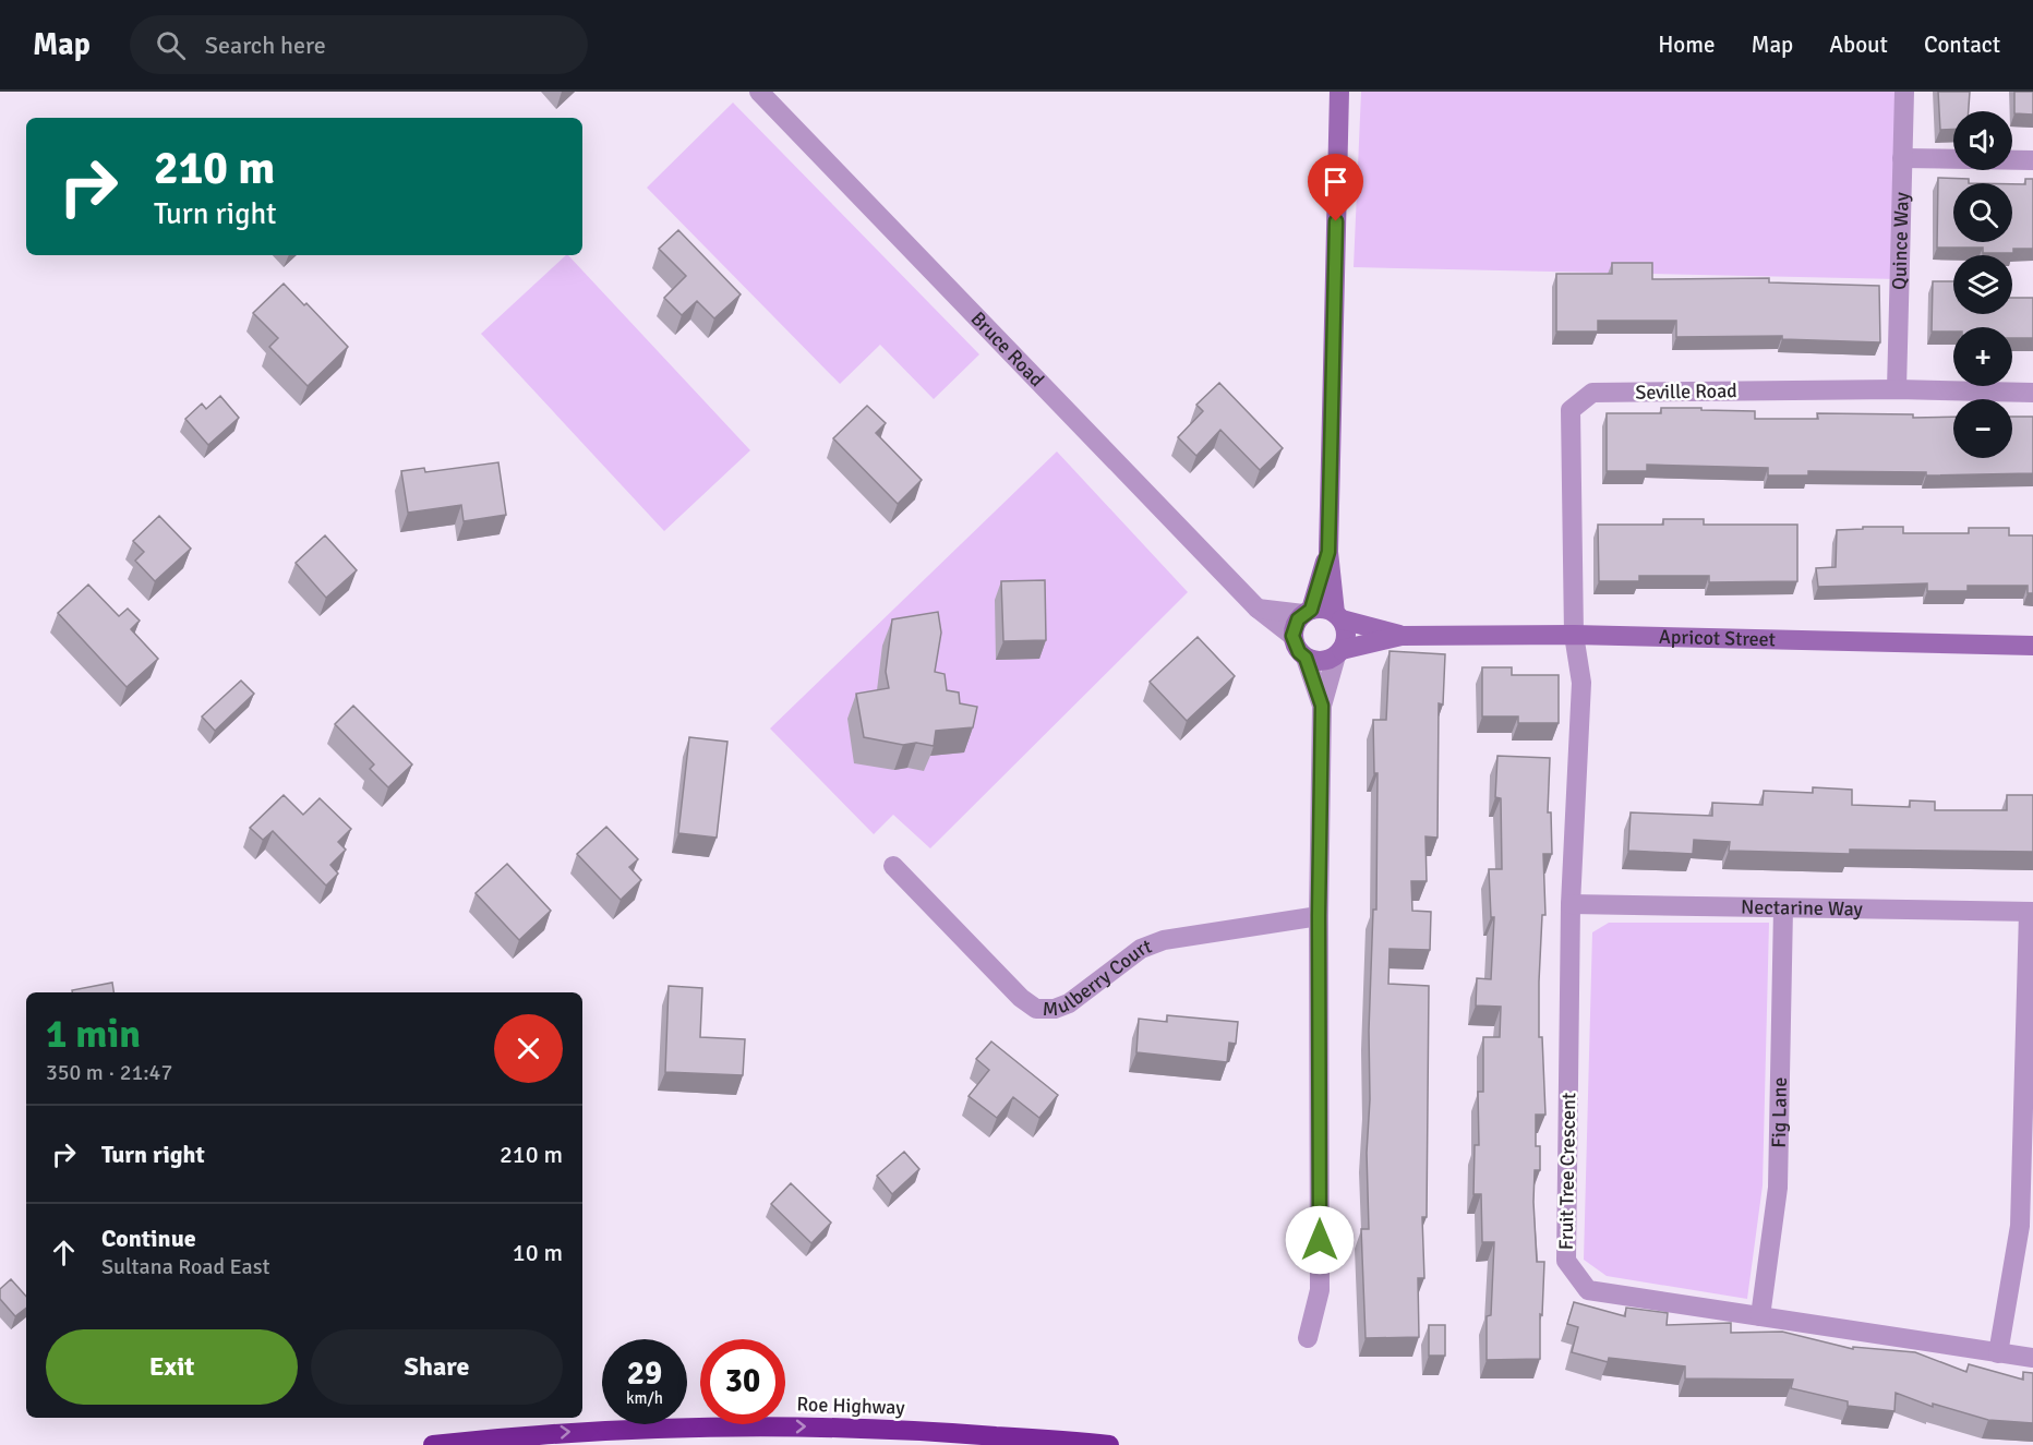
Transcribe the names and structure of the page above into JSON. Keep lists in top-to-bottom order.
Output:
{
  "streets": {
    "highway": ["Roe Highway"],
    "street": [
      "Quince Way",
      "Bruce Road",
      "Seville Road",
      "Apricot Street",
      "Nectarine Way",
      "Mulberry Court",
      "Fig Lane",
      "Fruit Tree Crescent"
    ]
  },
  "crossings": [
    ["Quince Way", "Seville Road"],
    ["Bruce Road", "Apricot Street"],
    ["Seville Road", "Apricot Street"],
    ["Seville Road", "Fruit Tree Crescent"],
    ["Apricot Street", "Fruit Tree Crescent"],
    ["Nectarine Way", "Fig Lane"],
    ["Nectarine Way", "Fruit Tree Crescent"],
    ["Fig Lane", "Fruit Tree Crescent"]
  ],
  "one_way": ["Roe Highway"],
  "page": {
    "header": "Map",
    "search": "Search here",
    "nav": [
      "Home",
      "Map",
      "About",
      "Contact"
    ],
    "map_buttons": ["+", "−"],
    "turn": ["210 m", "Turn right"],
    "heading": ["1 min", "350 m · 21:47"],
    "list": [
      {
        "name": "Turn right",
        "value": "210 m"
      },
      {
        "name": "Continue",
        "note": "Sultana Road East",
        "value": "10 m"
      }
    ],
    "buttons": ["Exit", "Share"],
    "speed": "29 km/h",
    "limit": "30"
  }
}
